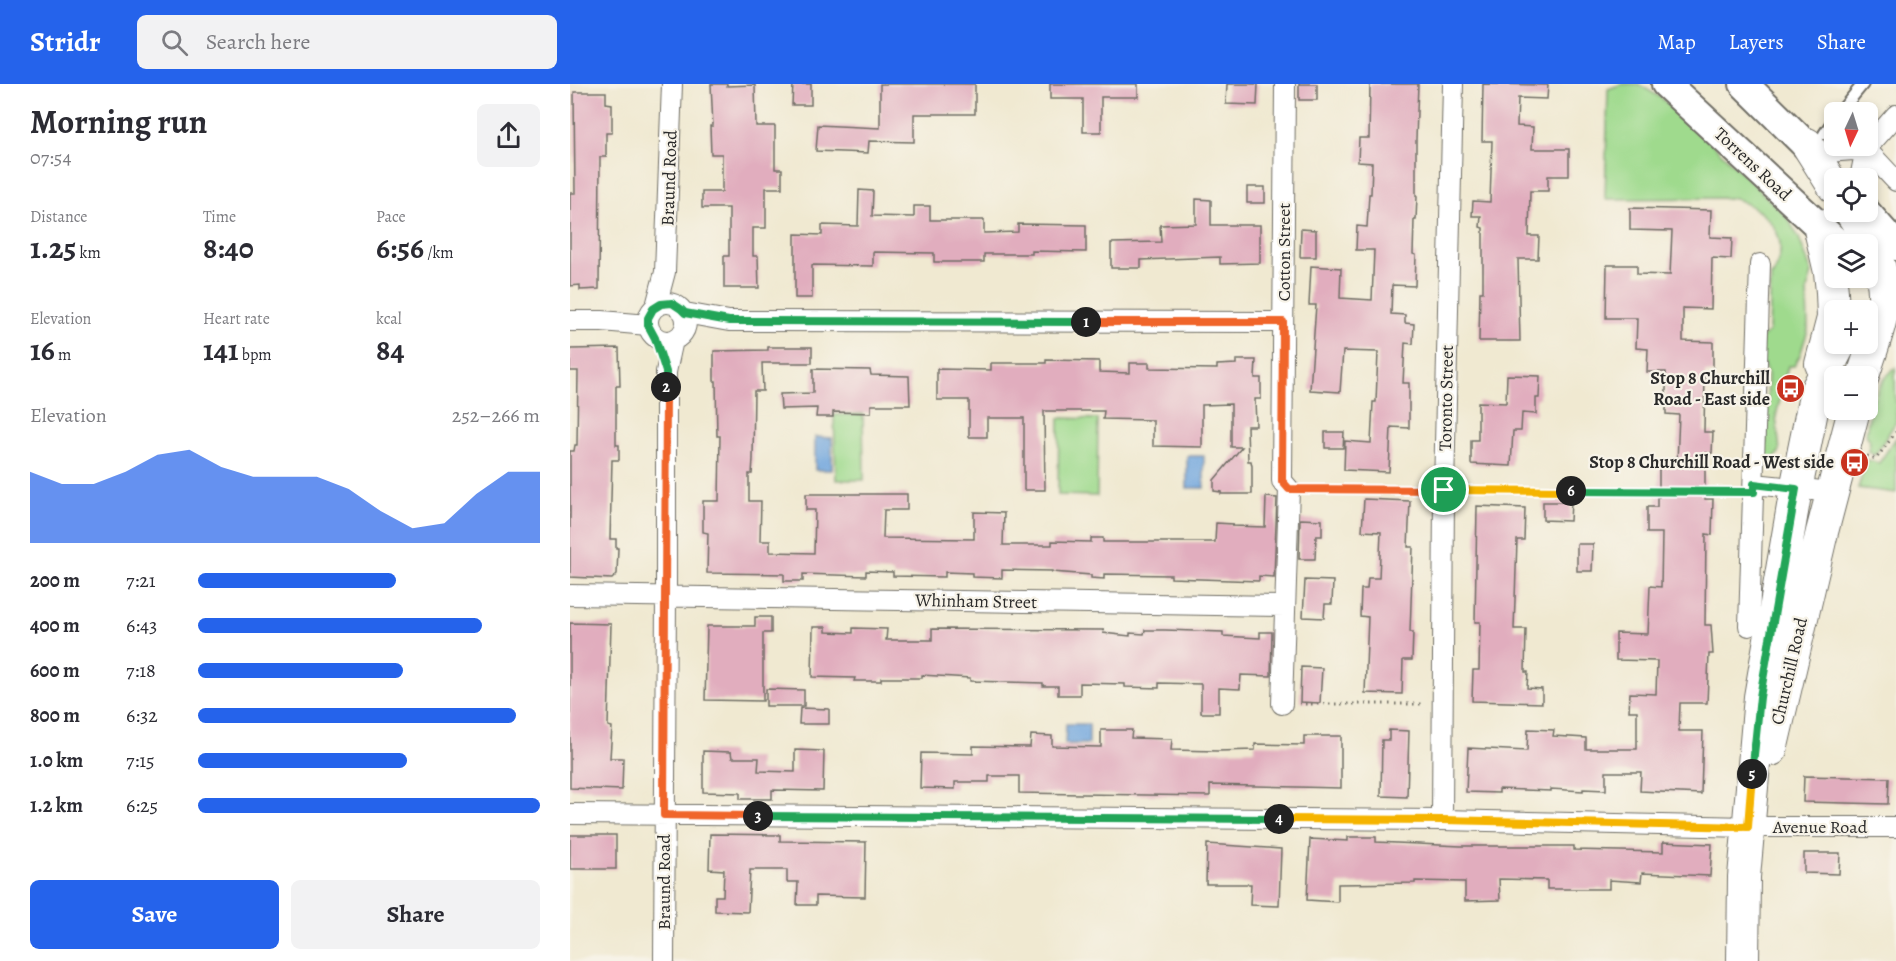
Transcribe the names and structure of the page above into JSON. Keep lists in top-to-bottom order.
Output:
{
  "streets": {
    "main road": ["Torrens Road", "Churchill Road"],
    "street": [
      "Braund Road",
      "Cotton Street",
      "Toronto Street",
      "Whinham Street",
      "Avenue Road"
    ]
  },
  "crossings": [
    ["Braund Road", "Whinham Street"],
    ["Braund Road", "Avenue Road"],
    ["Cotton Street", "Whinham Street"],
    ["Toronto Street", "Avenue Road"],
    ["Churchill Road", "Avenue Road"]
  ],
  "places": {
    "bus stop": ["Stop 8 Churchill Road - East side", "Stop 8 Churchill Road - West side"]
  },
  "north": "bottom",
  "page": {
    "header": "Stridr",
    "search": "Search here",
    "nav": ["Map", "Layers", "Share"],
    "heading": ["Morning run", "07:54"],
    "map_buttons": ["+", "−"],
    "stats": [
      ["Distance", "1.25 km"],
      ["Time", "8:40"],
      ["Pace", "6:56 /km"],
      ["Elevation", "16 m"],
      ["Heart rate", "141 bpm"],
      ["kcal", "84"]
    ],
    "pins": [
      "1",
      "2",
      "6",
      "5",
      "3",
      "4"
    ],
    "chart": ["Elevation", "252–266 m"],
    "list": [
      {
        "name": "200 m",
        "note": "7:21"
      },
      {
        "name": "400 m",
        "note": "6:43"
      },
      {
        "name": "600 m",
        "note": "7:18"
      },
      {
        "name": "800 m",
        "note": "6:32"
      },
      {
        "name": "1.0 km",
        "note": "7:15"
      },
      {
        "name": "1.2 km",
        "note": "6:25"
      }
    ],
    "buttons": ["Save", "Share"]
  }
}
